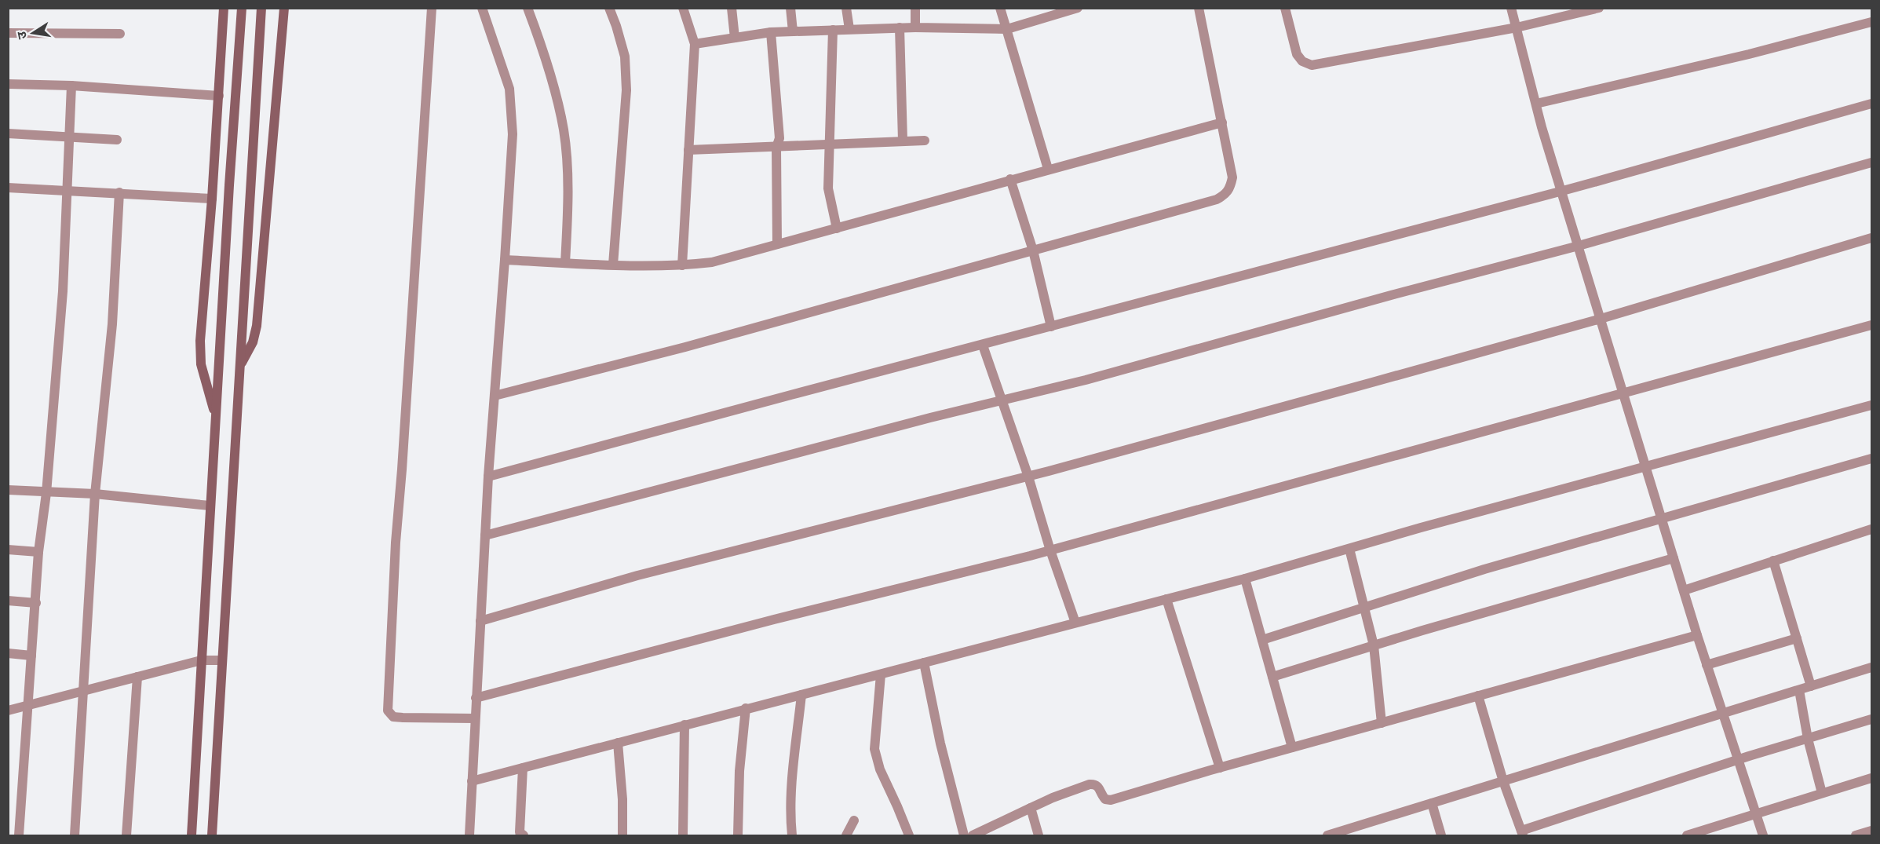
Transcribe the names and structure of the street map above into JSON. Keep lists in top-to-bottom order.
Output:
{
  "north": "left"
}
